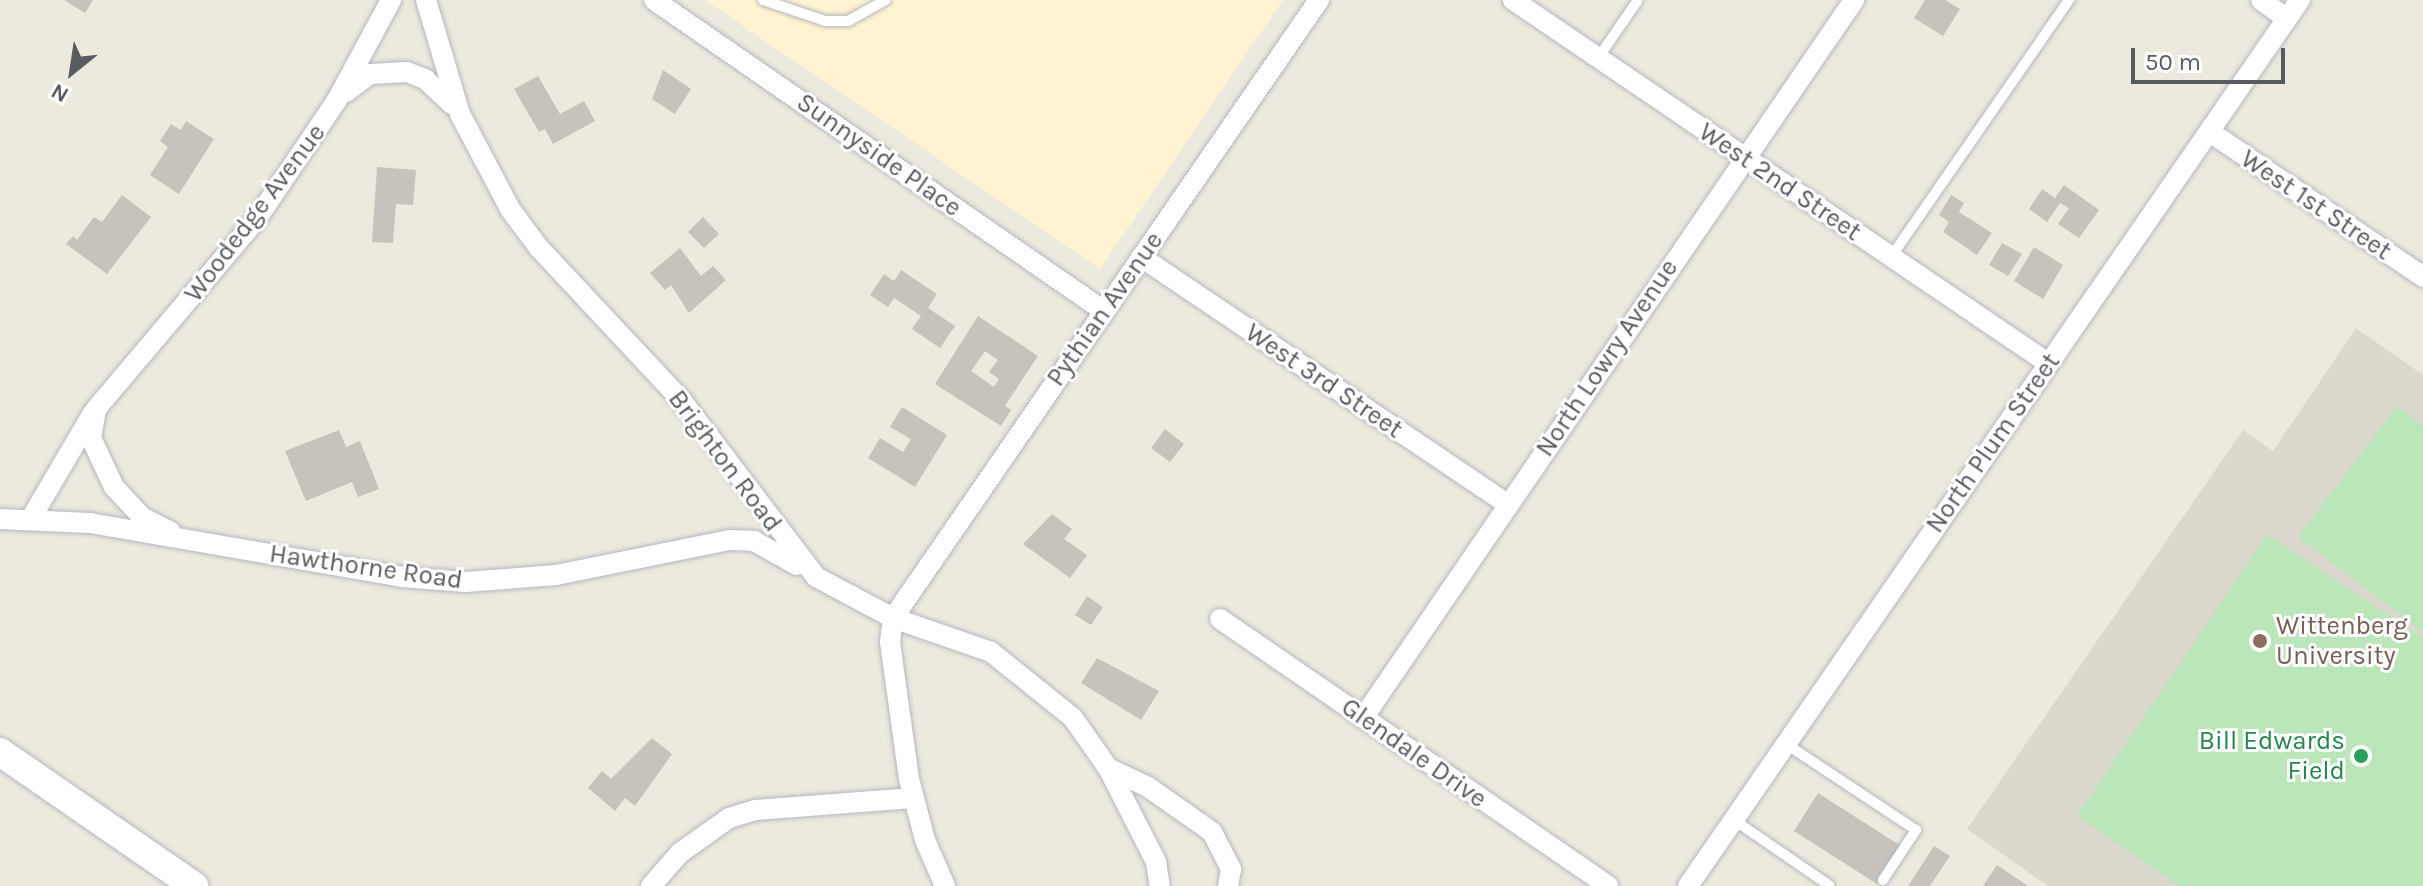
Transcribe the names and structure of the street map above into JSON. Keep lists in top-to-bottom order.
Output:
{
  "streets": {
    "street": [
      "Sunnyside Place",
      "West 2nd Street",
      "West 1st Street",
      "Woodedge Avenue",
      "Pythian Avenue",
      "North Lowry Avenue",
      "West 3rd Street",
      "North Plum Street",
      "Brighton Road",
      "Hawthorne Road",
      "Glendale Drive"
    ]
  },
  "crossings": [
    ["Sunnyside Place", "Pythian Avenue"],
    ["West 2nd Street", "North Lowry Avenue"],
    ["West 2nd Street", "North Plum Street"],
    ["West 1st Street", "North Plum Street"],
    ["Woodedge Avenue", "Hawthorne Road"],
    ["Pythian Avenue", "West 3rd Street"],
    ["Pythian Avenue", "Brighton Road"],
    ["North Lowry Avenue", "West 3rd Street"],
    ["North Lowry Avenue", "Glendale Drive"],
    ["Brighton Road", "Hawthorne Road"]
  ],
  "places": ["Wittenberg University", "Bill Edwards Field"],
  "scale_bar": "50 m",
  "north": "bottom left"
}
